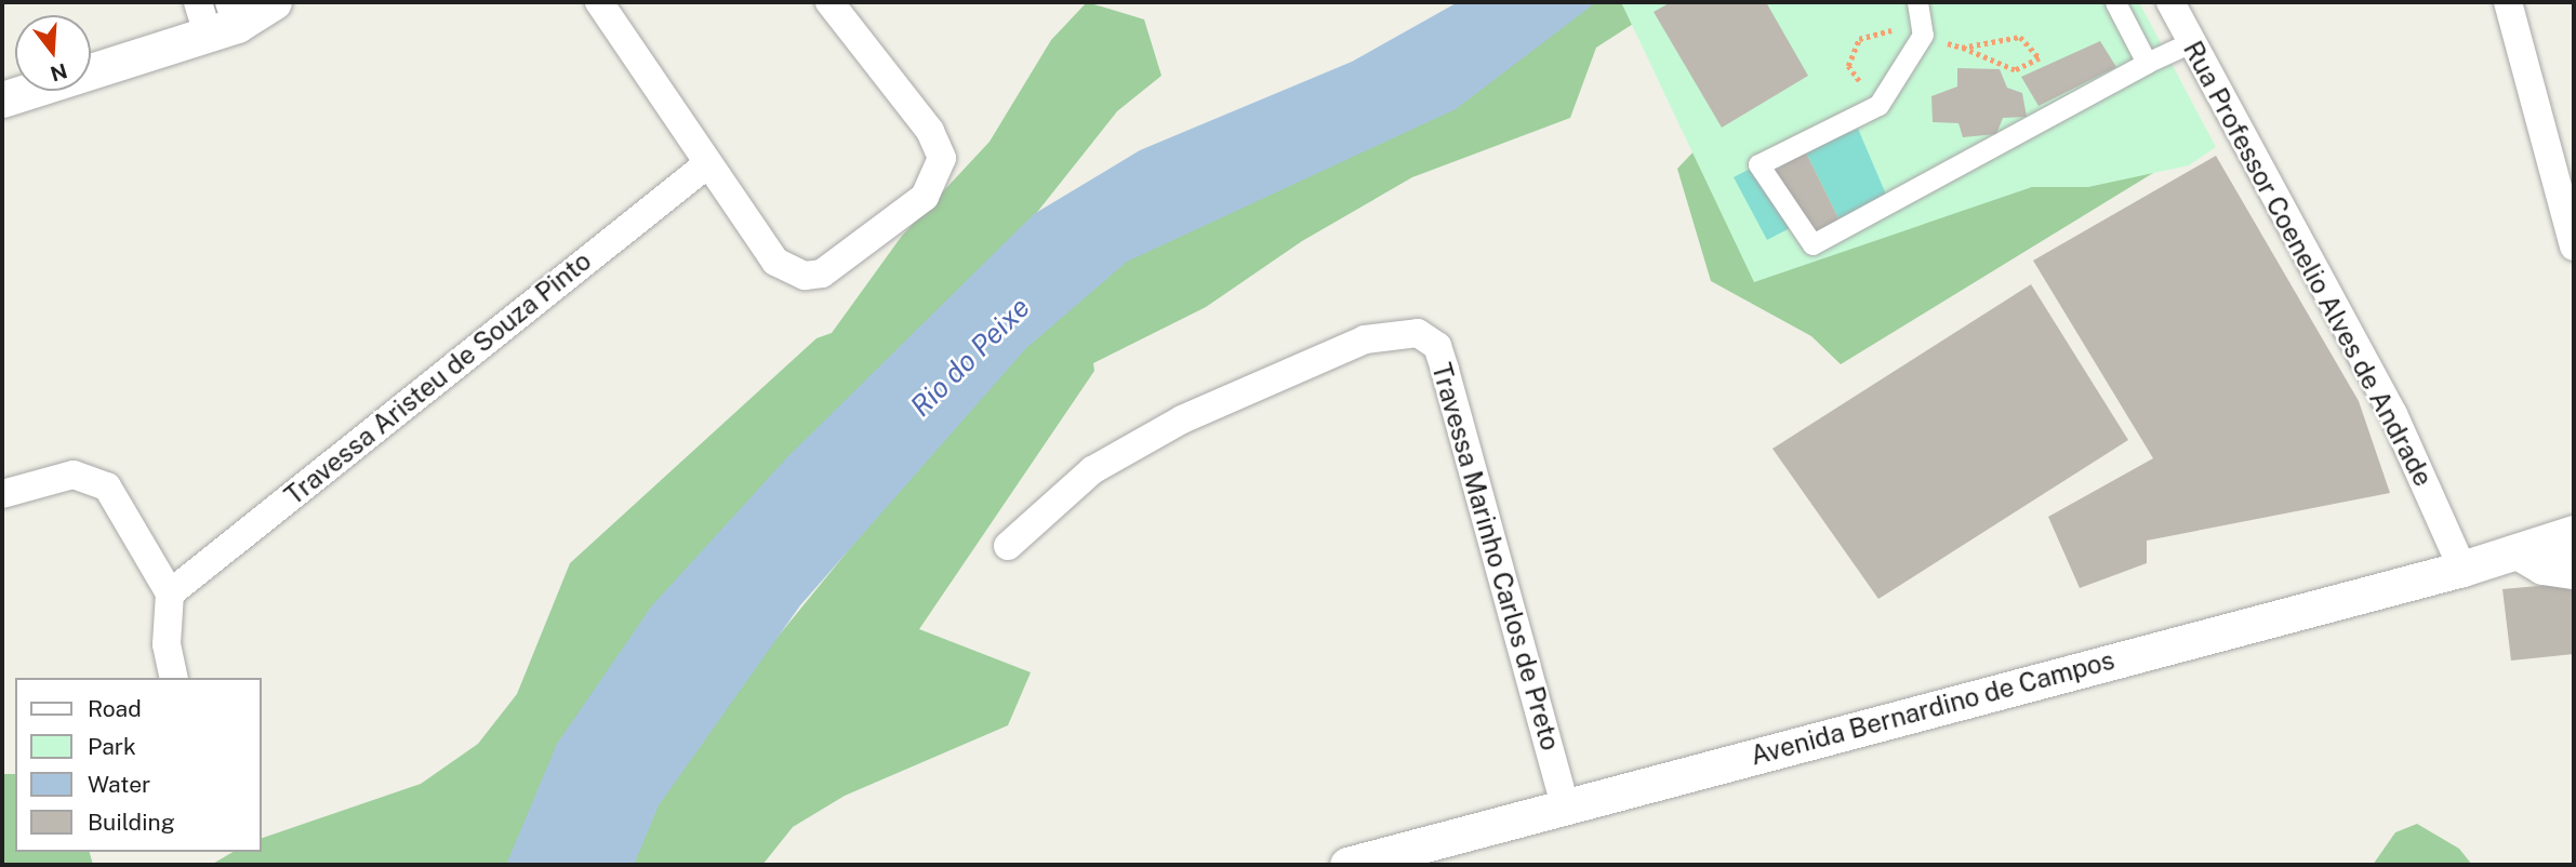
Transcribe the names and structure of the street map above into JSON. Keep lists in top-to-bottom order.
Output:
{
  "streets": {
    "street": [
      "Rua Professor Coenelio Alves de Andrade",
      "Travessa Aristeu de Souza Pinto",
      "Travessa Marinho Carlos de Preto",
      "Avenida Bernardino de Campos"
    ]
  },
  "crossings": [
    ["Rua Professor Coenelio Alves de Andrade", "Avenida Bernardino de Campos"],
    ["Travessa Marinho Carlos de Preto", "Avenida Bernardino de Campos"]
  ],
  "water": ["Rio do Peixe"],
  "legend": [
    "Road",
    "Park",
    "Water",
    "Building"
  ],
  "north": "bottom"
}
